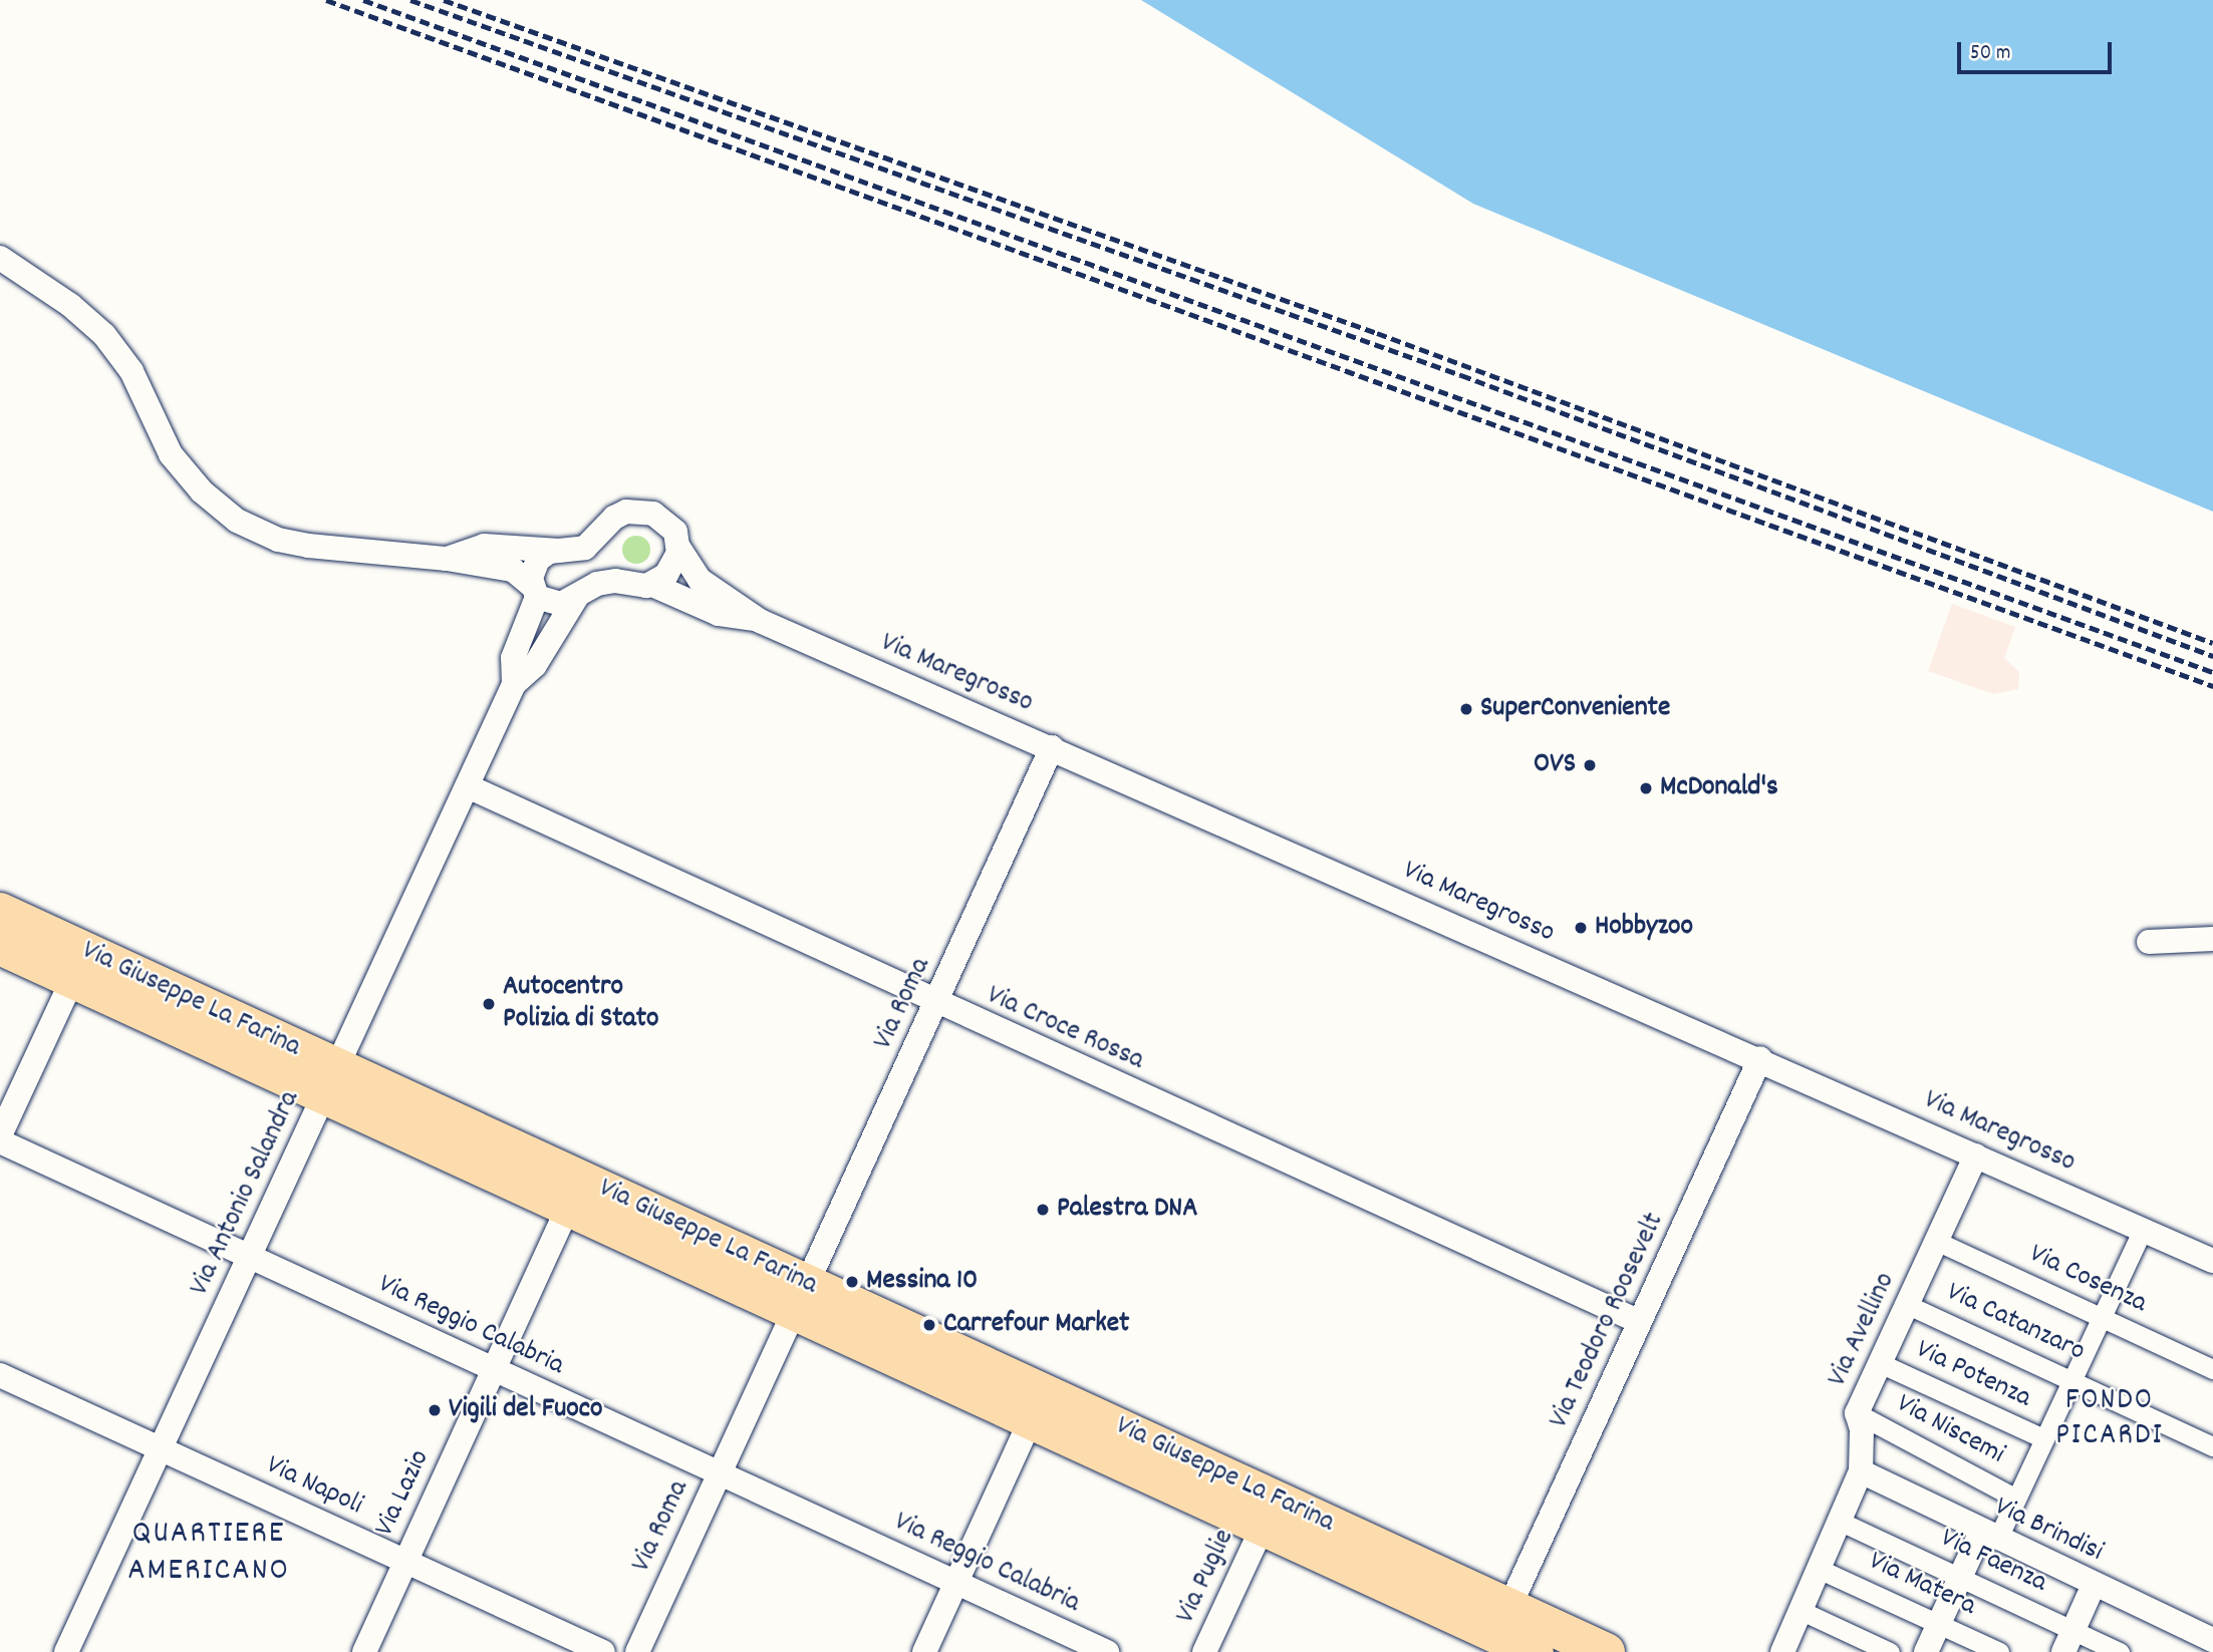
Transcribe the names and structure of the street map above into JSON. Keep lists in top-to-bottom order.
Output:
{
  "streets": {
    "main road": ["Via Giuseppe La Farina"],
    "street": [
      "Via Maregrosso",
      "Via Roma",
      "Via Croce Rossa",
      "Via Antonio Salandra",
      "Via Cosenza",
      "Via Teodoro Roosevelt",
      "Via Catanzaro",
      "Via Reggio Calabria",
      "Via Avellino",
      "Via Potenza",
      "Via Niscemi",
      "Via Napoli",
      "Via Lazio",
      "Via Brindisi",
      "Via Faenza",
      "Via Puglie",
      "Via Matera"
    ]
  },
  "crossings": [
    ["Via Maregrosso", "Via Roma"],
    ["Via Maregrosso", "Via Teodoro Roosevelt"],
    ["Via Maregrosso", "Via Avellino"],
    ["Via Giuseppe La Farina", "Via Roma"],
    ["Via Giuseppe La Farina", "Via Antonio Salandra"],
    ["Via Giuseppe La Farina", "Via Teodoro Roosevelt"],
    ["Via Giuseppe La Farina", "Via Lazio"],
    ["Via Giuseppe La Farina", "Via Puglie"],
    ["Via Roma", "Via Croce Rossa"],
    ["Via Roma", "Via Reggio Calabria"],
    ["Via Croce Rossa", "Via Antonio Salandra"],
    ["Via Croce Rossa", "Via Teodoro Roosevelt"],
    ["Via Antonio Salandra", "Via Reggio Calabria"],
    ["Via Antonio Salandra", "Via Napoli"],
    ["Via Cosenza", "Via Avellino"],
    ["Via Catanzaro", "Via Avellino"],
    ["Via Reggio Calabria", "Via Lazio"],
    ["Via Avellino", "Via Potenza"],
    ["Via Avellino", "Via Niscemi"],
    ["Via Avellino", "Via Brindisi"],
    ["Via Avellino", "Via Faenza"],
    ["Via Avellino", "Via Matera"],
    ["Via Napoli", "Via Lazio"]
  ],
  "districts": ["FONDO PICARDI", "QUARTIERE AMERICANO"],
  "places": [
    "SuperConveniente",
    "OVS",
    "McDonald's",
    "Hobbyzoo",
    "Autocentro Polizia di Stato",
    "Palestra DNA",
    "Messina 10",
    "Carrefour Market",
    "Vigili del Fuoco"
  ],
  "scale_bar": "50 m"
}
